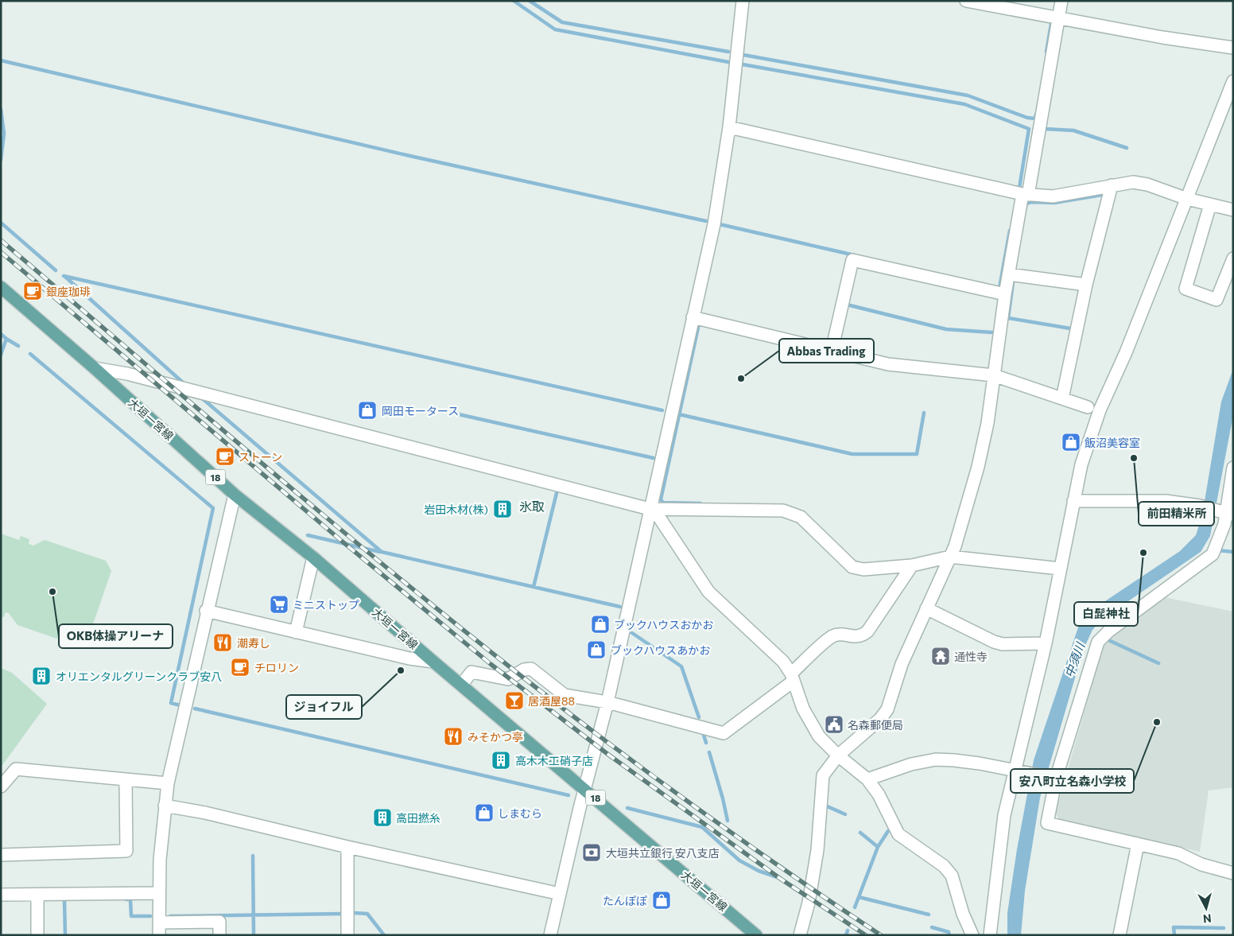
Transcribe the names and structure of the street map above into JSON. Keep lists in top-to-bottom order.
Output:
{
  "streets": {
    "main road": ["大垣一宮線", "18"]
  },
  "districts": ["氷取"],
  "water": ["中須川"],
  "places": {
    "cafe": ["銀座珈琲", "ストーン", "チロリン"],
    "other": [
      "Abbas Trading",
      "前田精米所",
      "白髭神社",
      "OKB体操アリーナ",
      "ジョイフル",
      "安八町立名森小学校"
    ],
    "shop": [
      "岡田モータース",
      "飯沼美容室",
      "ブックハウスおかお",
      "ブックハウスあかお",
      "しまむら",
      "たんぽぽ"
    ],
    "building": [
      "岩田木材(株)",
      "オリエンタルグリーンクラブ安八",
      "高木木工硝子店",
      "高田撚糸"
    ],
    "supermarket": ["ミニストップ"],
    "restaurant": ["潮寿し", "みそかつ亭"],
    "temple": ["通性寺"],
    "bar": ["居酒屋88"],
    "public building": ["名森郵便局"],
    "bank": ["大垣共立銀行 安八支店"]
  },
  "north": "bottom"
}
